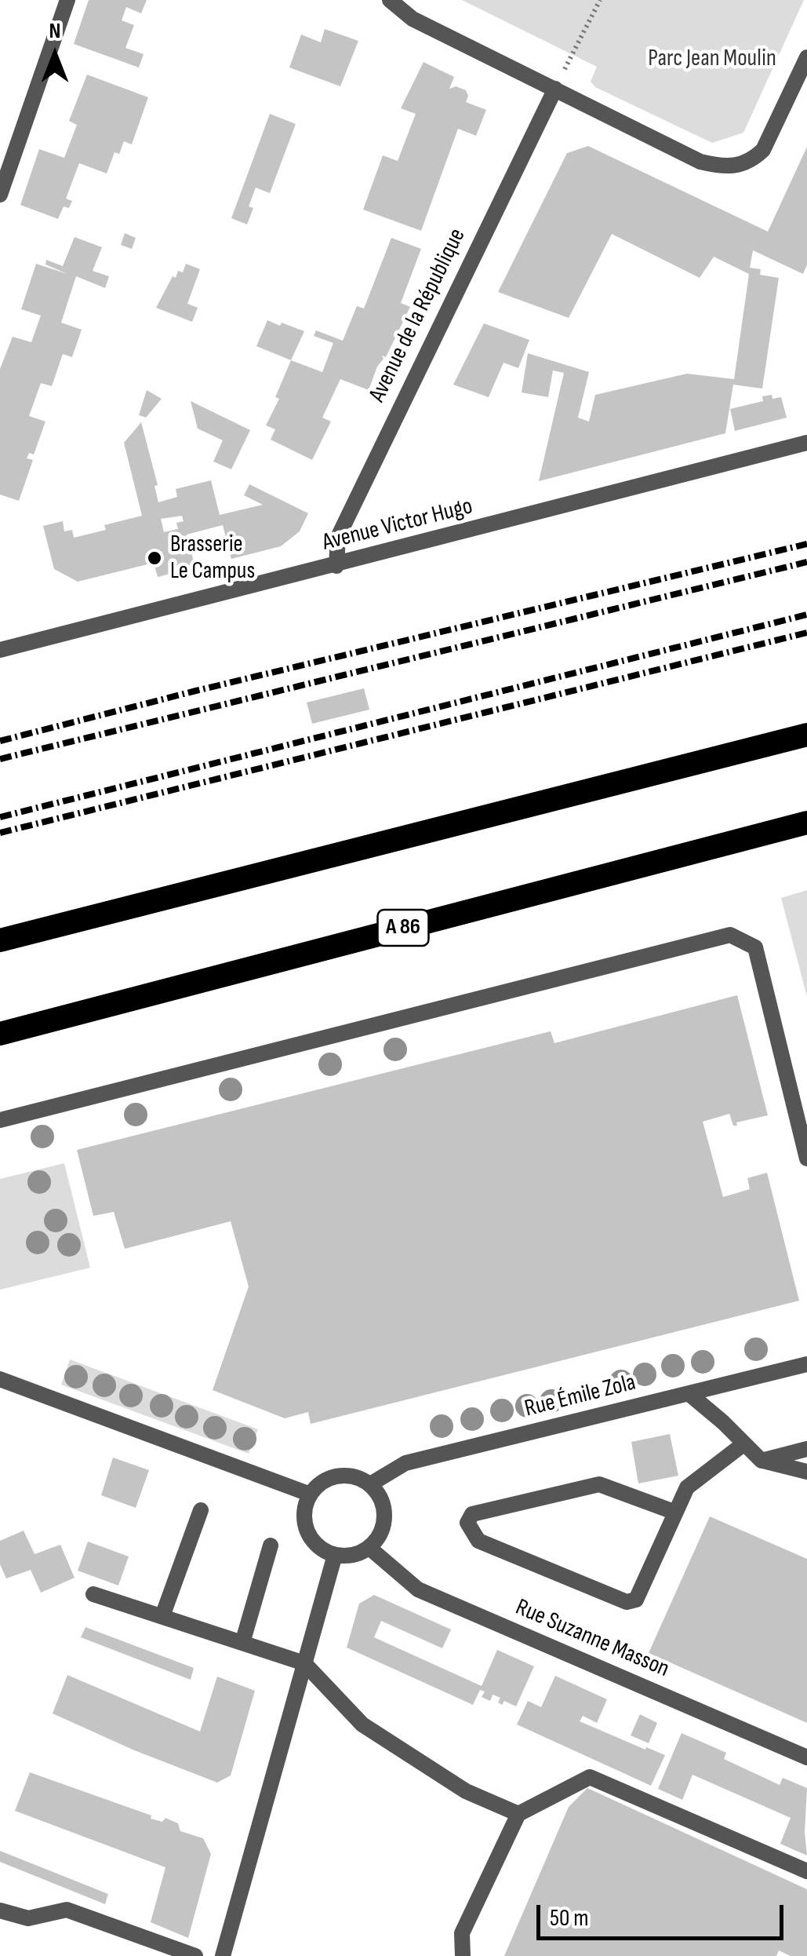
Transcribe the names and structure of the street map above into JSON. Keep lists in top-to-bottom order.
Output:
{
  "streets": {
    "highway": ["A 86"],
    "street": [
      "Avenue de la République",
      "Avenue Victor Hugo",
      "Rue Émile Zola",
      "Rue Suzanne Masson"
    ]
  },
  "crossings": [
    ["Avenue de la République", "Avenue Victor Hugo"],
    ["Rue Émile Zola", "Rue Suzanne Masson"]
  ],
  "parks": ["Parc Jean Moulin"],
  "places": ["Brasserie Le Campus"],
  "scale_bar": "50 m",
  "north": "top"
}
